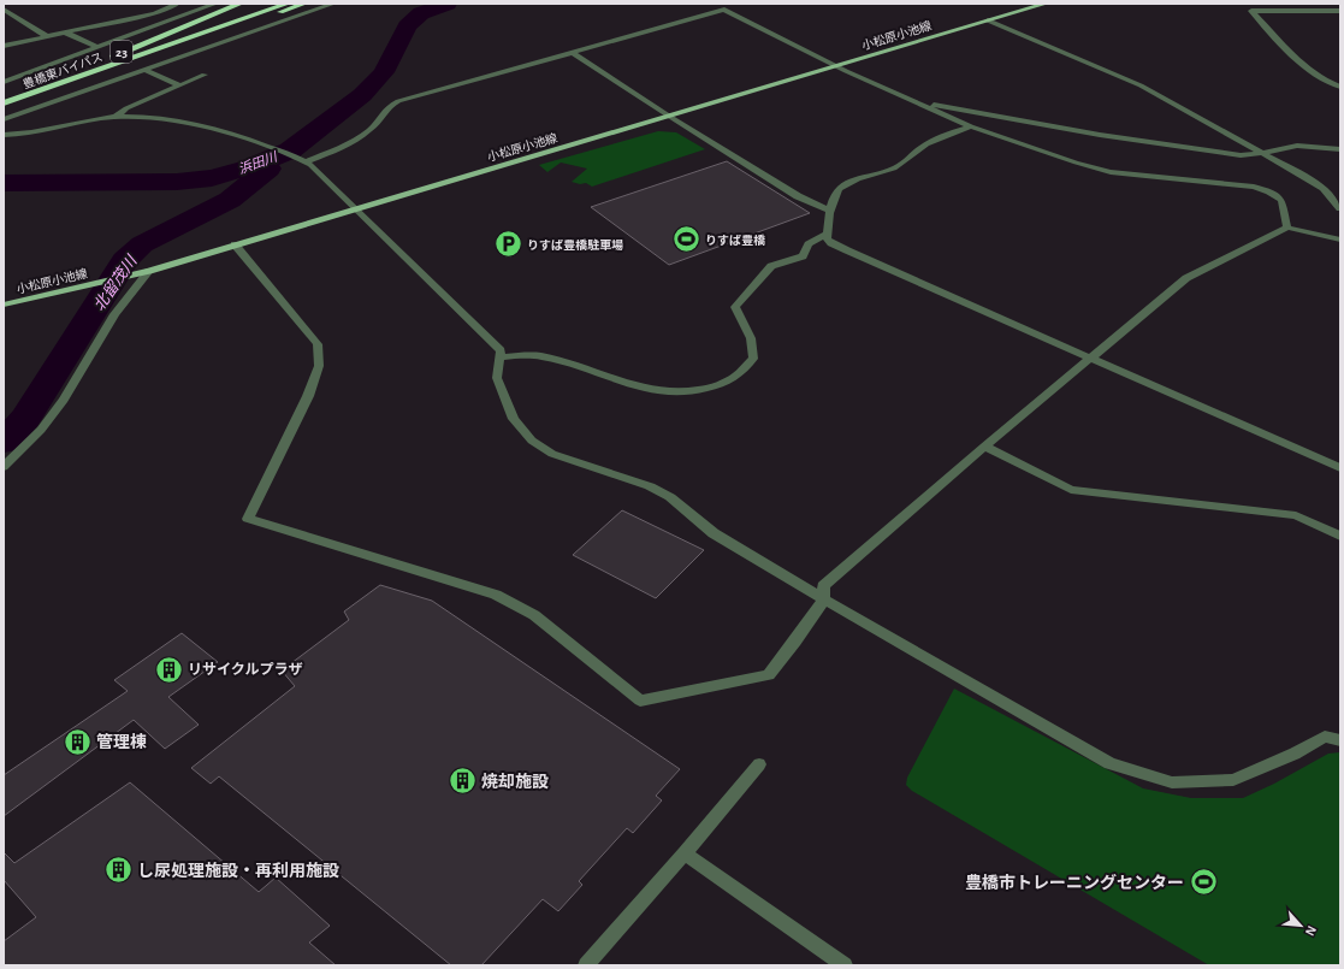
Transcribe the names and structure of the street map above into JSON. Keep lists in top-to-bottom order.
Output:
{
  "streets": {
    "highway": ["23", "豊橋東バイパス"],
    "main road": ["小松原小池線"]
  },
  "crossings": [
    ["23", "豊橋東バイパス"]
  ],
  "water": ["浜田川", "北留茂川"],
  "places": {
    "sports": ["りすぱ豊橋", "豊橋市トレーニングセンター"],
    "parking": ["りすぱ豊橋駐車場"],
    "building": [
      "リサイクルプラザ",
      "管理棟",
      "焼却施設",
      "し尿処理施設・再利用施設"
    ]
  },
  "north": "bottom right"
}
